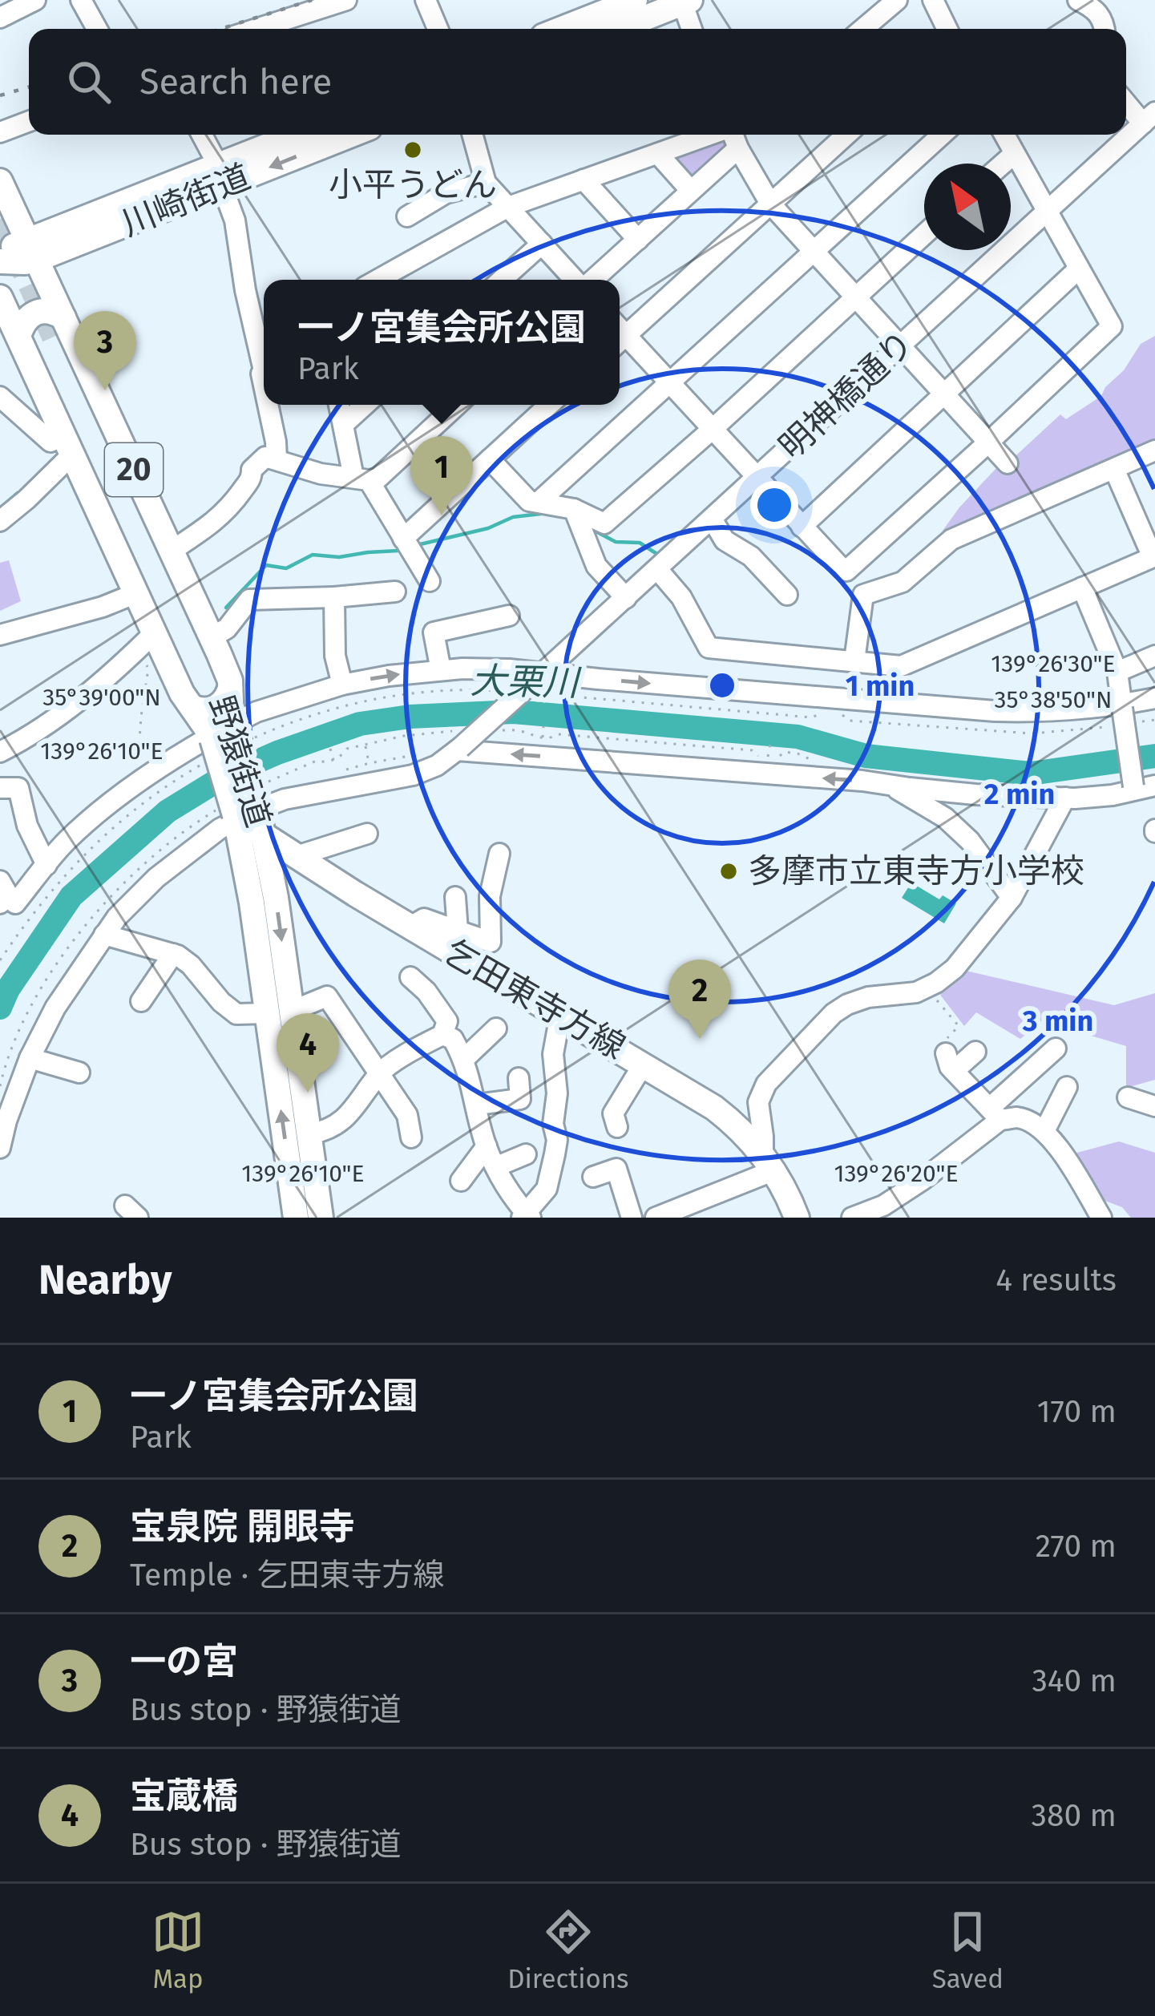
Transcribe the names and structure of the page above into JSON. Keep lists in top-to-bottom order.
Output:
{
  "streets": {
    "main road": [
      "川崎街道",
      "20",
      "野猿街道",
      "乞田東寺方線"
    ],
    "street": ["明神橋通り"]
  },
  "crossings": [
    ["川崎街道", "20"],
    ["明神橋通り", "野猿街道"],
    ["明神橋通り", "乞田東寺方線"],
    ["20", "野猿街道"],
    ["野猿街道", "乞田東寺方線"]
  ],
  "water": ["大栗川"],
  "places": ["小平うどん", "多摩市立東寺方小学校"],
  "north": "top left",
  "page": {
    "search": "Search here",
    "popup": ["一ノ宮集会所公園", "Park"],
    "pins": [
      "3",
      "1",
      "2",
      "4"
    ],
    "heading": ["Nearby", "4 results"],
    "list": [
      {
        "mark": "1",
        "name": "一ノ宮集会所公園",
        "note": "Park",
        "value": "170 m"
      },
      {
        "mark": "2",
        "name": "宝泉院 開眼寺",
        "note": "Temple · 乞田東寺方線",
        "value": "270 m"
      },
      {
        "mark": "3",
        "name": "一の宮",
        "note": "Bus stop · 野猿街道",
        "value": "340 m"
      },
      {
        "mark": "4",
        "name": "宝蔵橋",
        "note": "Bus stop · 野猿街道",
        "value": "380 m"
      }
    ],
    "nav": ["Map", "Directions", "Saved"]
  },
  "coordinates": [
    "139°26'30\"E",
    "35°39'00\"N",
    "35°38'50\"N",
    "139°26'10\"E",
    "139°26'20\"E"
  ],
  "rings": ["1 min", "2 min", "3 min"]
}
